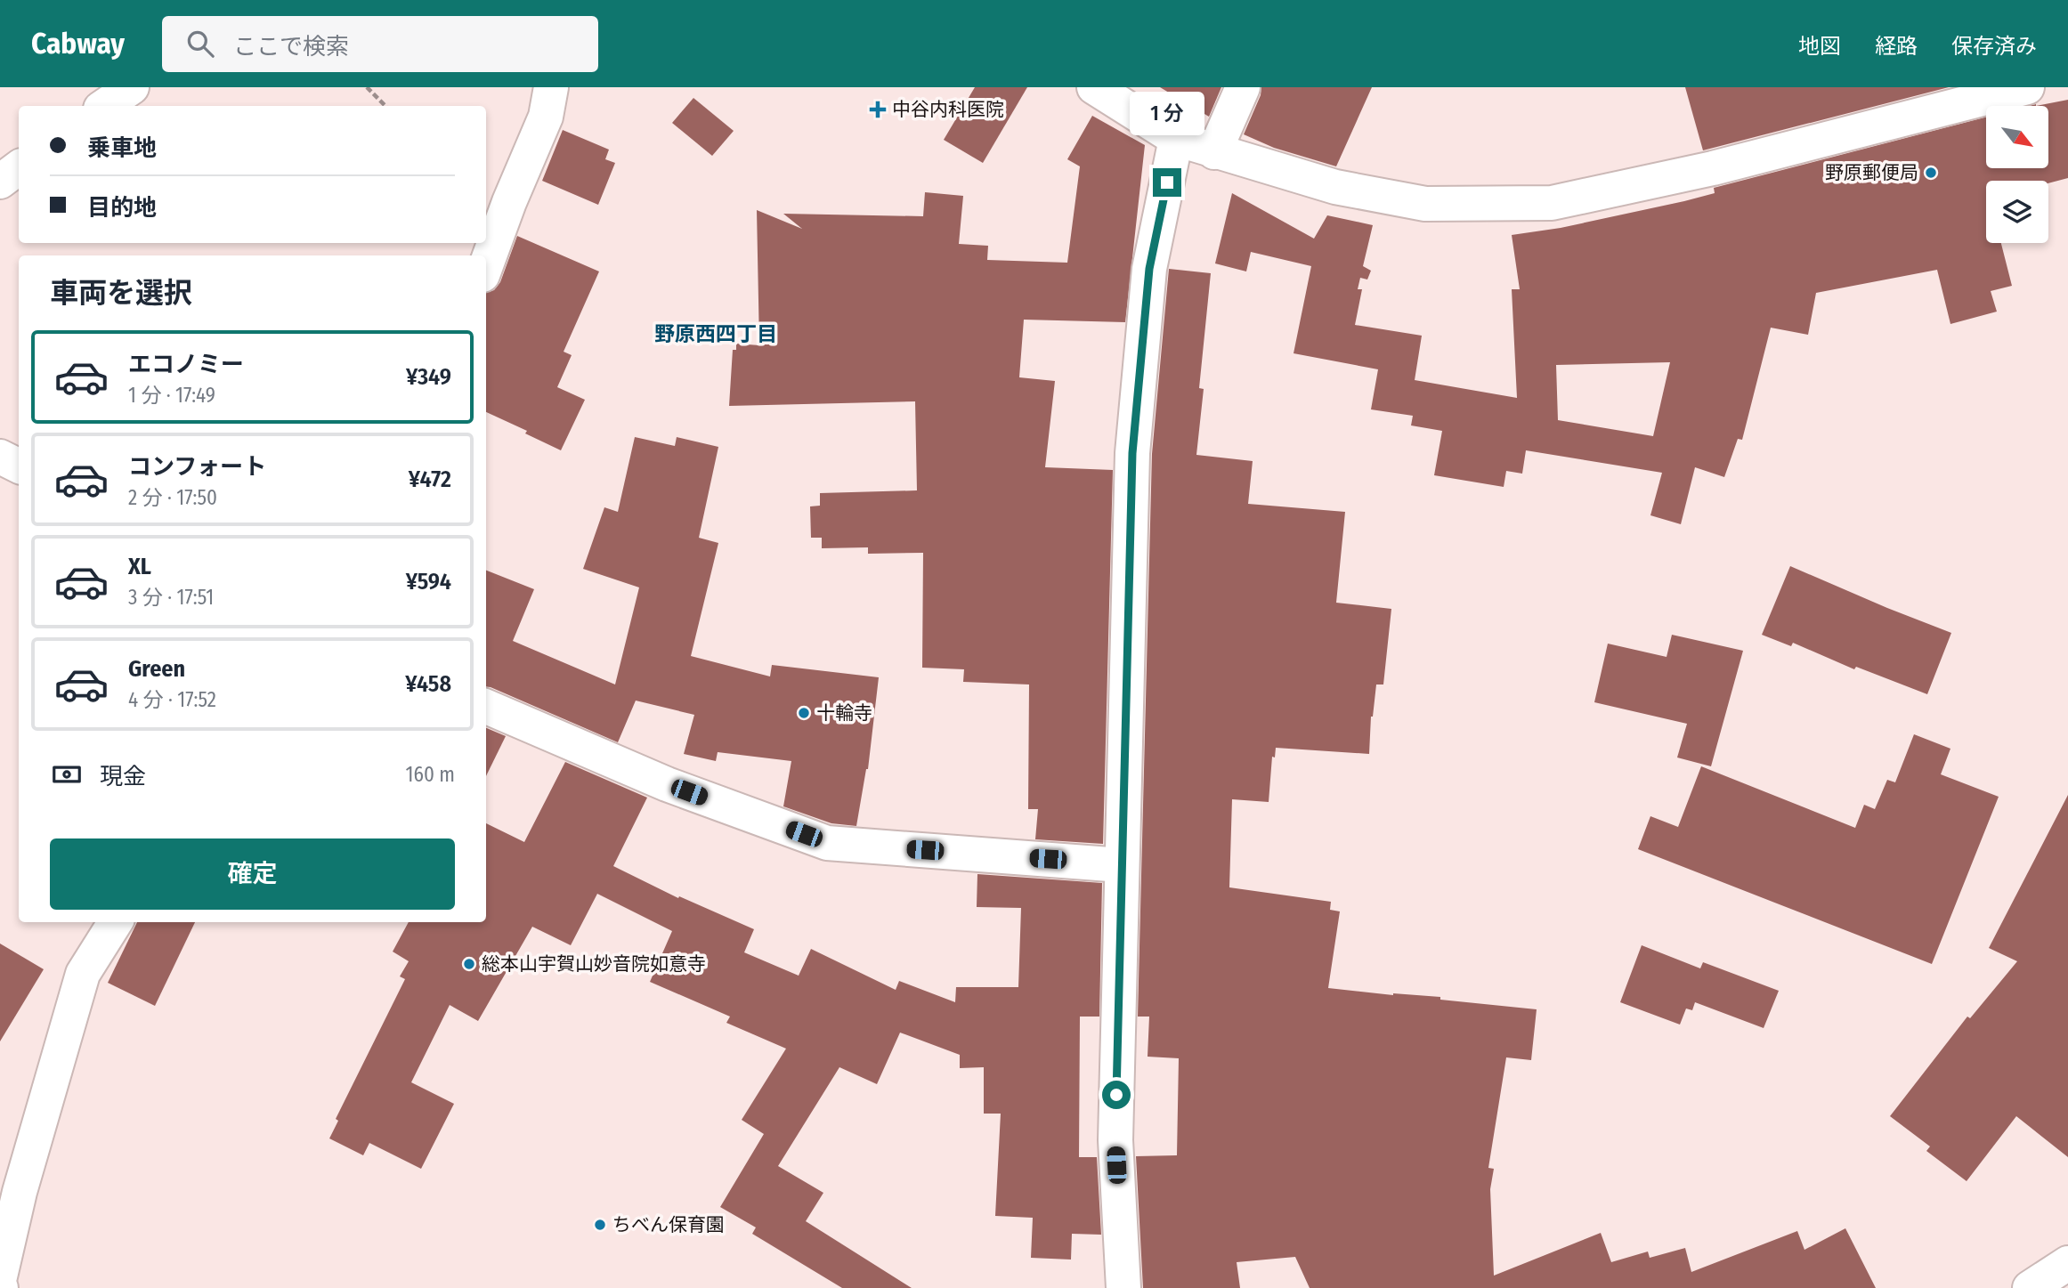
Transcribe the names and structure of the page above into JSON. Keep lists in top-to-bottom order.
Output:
{
  "districts": ["野原西四丁目"],
  "places": {
    "health": ["中谷内科医院"],
    "other": [
      "野原郵便局",
      "十輪寺",
      "総本山宇賀山妙音院如意寺",
      "ちべん保育園"
    ]
  },
  "north": "bottom right",
  "page": {
    "header": "Cabway",
    "search": "ここで検索",
    "nav": ["地図", "経路", "保存済み"],
    "bubble": "1 分",
    "banner": ["乗車地", "目的地"],
    "heading": "車両を選択",
    "list": [
      {
        "name": "エコノミー",
        "note": "1 分 · 17:49",
        "value": "¥349"
      },
      {
        "name": "コンフォート",
        "note": "2 分 · 17:50",
        "value": "¥472"
      },
      {
        "name": "XL",
        "note": "3 分 · 17:51",
        "value": "¥594"
      },
      {
        "name": "Green",
        "note": "4 分 · 17:52",
        "value": "¥458"
      }
    ],
    "pay": ["現金", "160 m"],
    "buttons": "確定"
  }
}
